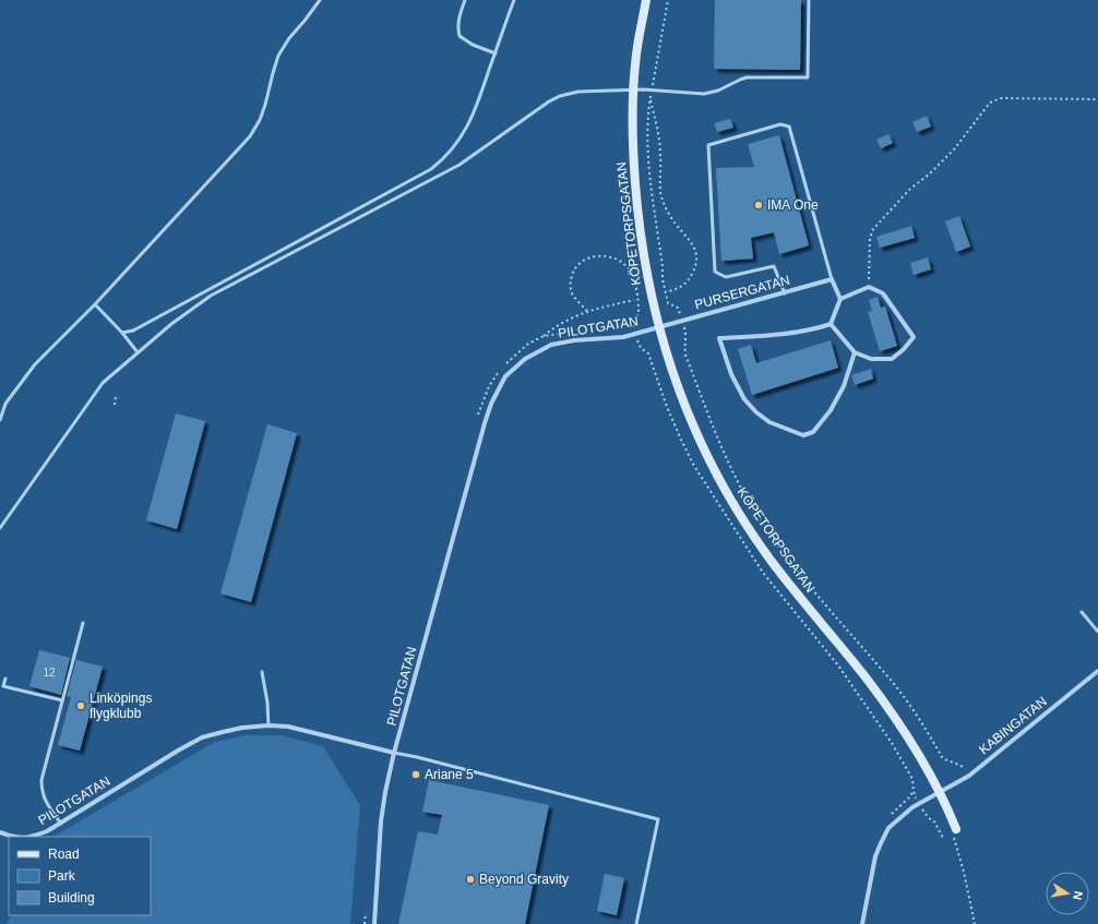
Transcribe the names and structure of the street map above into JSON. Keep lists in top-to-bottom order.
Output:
{
  "streets": {
    "street": [
      "KÖPETORPSGATAN",
      "PURSERGATAN",
      "PILOTGATAN",
      "KABINGATAN"
    ]
  },
  "crossings": [
    ["KÖPETORPSGATAN", "PURSERGATAN"],
    ["KÖPETORPSGATAN", "PILOTGATAN"],
    ["KÖPETORPSGATAN", "KABINGATAN"],
    ["PURSERGATAN", "PILOTGATAN"]
  ],
  "places": [
    "IMA One",
    "Linköpings flygklubb",
    "Ariane 5",
    "Beyond Gravity"
  ],
  "house_numbers": ["12"],
  "legend": ["Road", "Park", "Building"],
  "north": "right"
}
